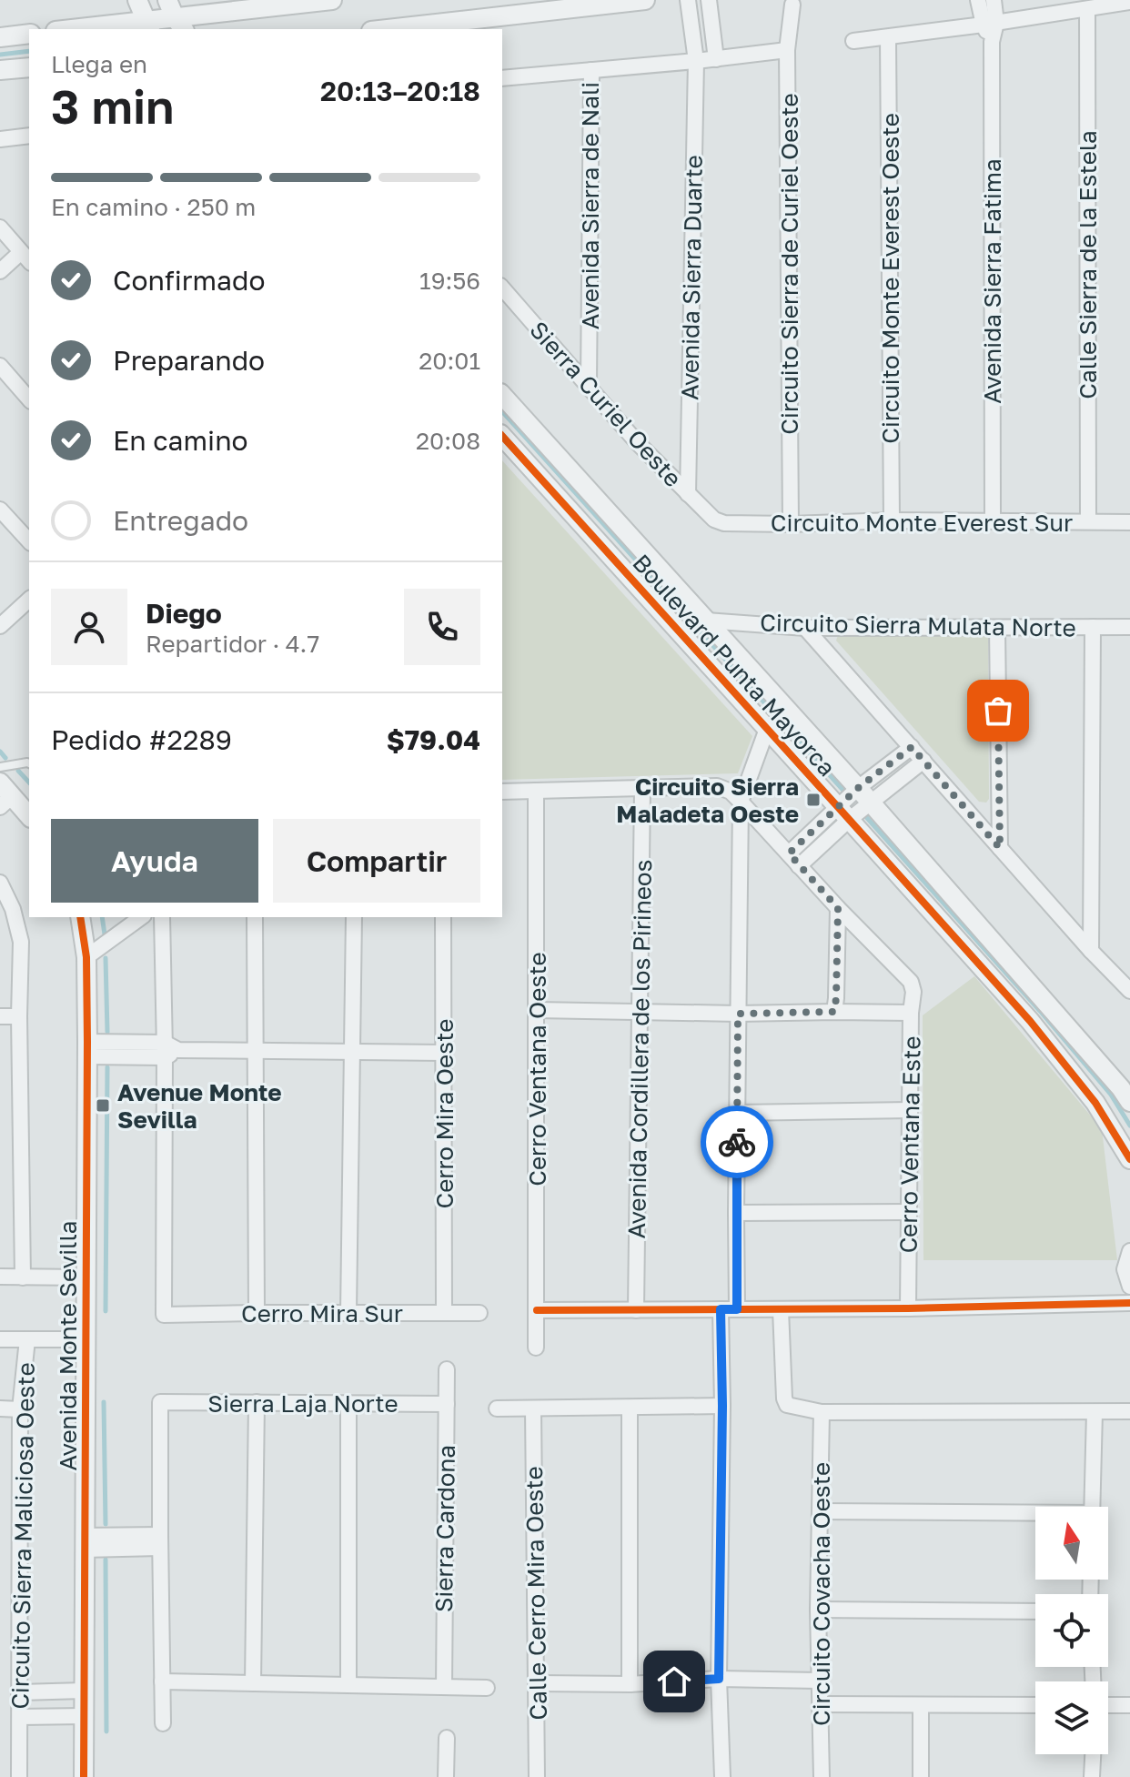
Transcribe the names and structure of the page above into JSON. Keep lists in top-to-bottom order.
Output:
{
  "streets": {
    "street": [
      "Avenida Sierra de Nali",
      "Circuito Sierra de Curiel Oeste",
      "Calle Sierra de la Estela",
      "Avenida Sierra Duarte",
      "Circuito Monte Everest Oeste",
      "Avenida Sierra Fatima",
      "Sierra Curiel Oeste",
      "Circuito Monte Everest Sur",
      "Circuito Sierra Mulata Norte",
      "Boulevard Punta Mayorca",
      "Avenida Cordillera de los Pirineos",
      "Cerro Ventana Oeste",
      "Cerro Mira Oeste",
      "Cerro Ventana Este",
      "Cerro Mira Sur",
      "Avenida Monte Sevilla",
      "Sierra Laja Norte",
      "Sierra Cardona",
      "Circuito Sierra Maliciosa Oeste",
      "Calle Cerro Mira Oeste",
      "Circuito Covacha Oeste"
    ]
  },
  "crossings": [
    ["Avenida Sierra de Nali", "Sierra Curiel Oeste"],
    ["Circuito Sierra de Curiel Oeste", "Circuito Monte Everest Sur"],
    ["Calle Sierra de la Estela", "Circuito Monte Everest Sur"],
    ["Avenida Sierra Duarte", "Sierra Curiel Oeste"],
    ["Circuito Monte Everest Oeste", "Circuito Monte Everest Sur"],
    ["Avenida Sierra Fatima", "Circuito Monte Everest Sur"],
    ["Sierra Curiel Oeste", "Circuito Monte Everest Sur"],
    ["Circuito Sierra Mulata Norte", "Boulevard Punta Mayorca"],
    ["Cerro Mira Oeste", "Cerro Mira Sur"],
    ["Sierra Laja Norte", "Sierra Cardona"]
  ],
  "places": {
    "transit": ["Circuito Sierra Maladeta Oeste", "Avenue Monte Sevilla"]
  },
  "north": "top",
  "page": {
    "heading": ["3 min", "Llega en", "20:13–20:18"],
    "panel": [
      "Diego",
      "Repartidor · 4.7",
      "Pedido #2289",
      "$79.04"
    ],
    "bar": "En camino · 250 m",
    "list": [
      ["Confirmado", "19:56"],
      ["Preparando", "20:01"],
      ["En camino", "20:08"],
      "Entregado"
    ],
    "buttons": ["Ayuda", "Compartir"]
  }
}
